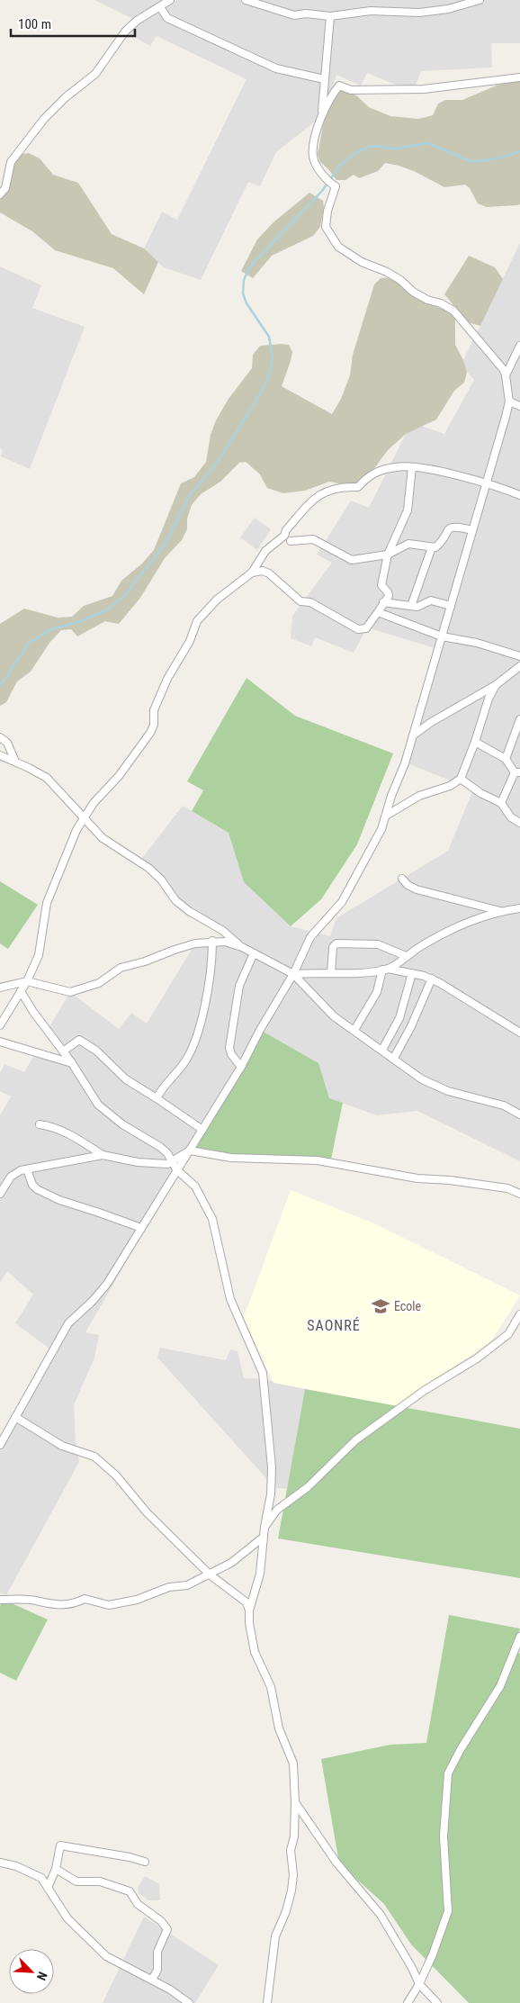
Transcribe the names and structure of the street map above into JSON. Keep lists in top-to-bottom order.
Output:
{
  "districts": ["SAONRÉ"],
  "places": {
    "school or university": ["Ecole"]
  },
  "scale_bar": "100 m",
  "north": "bottom right"
}
